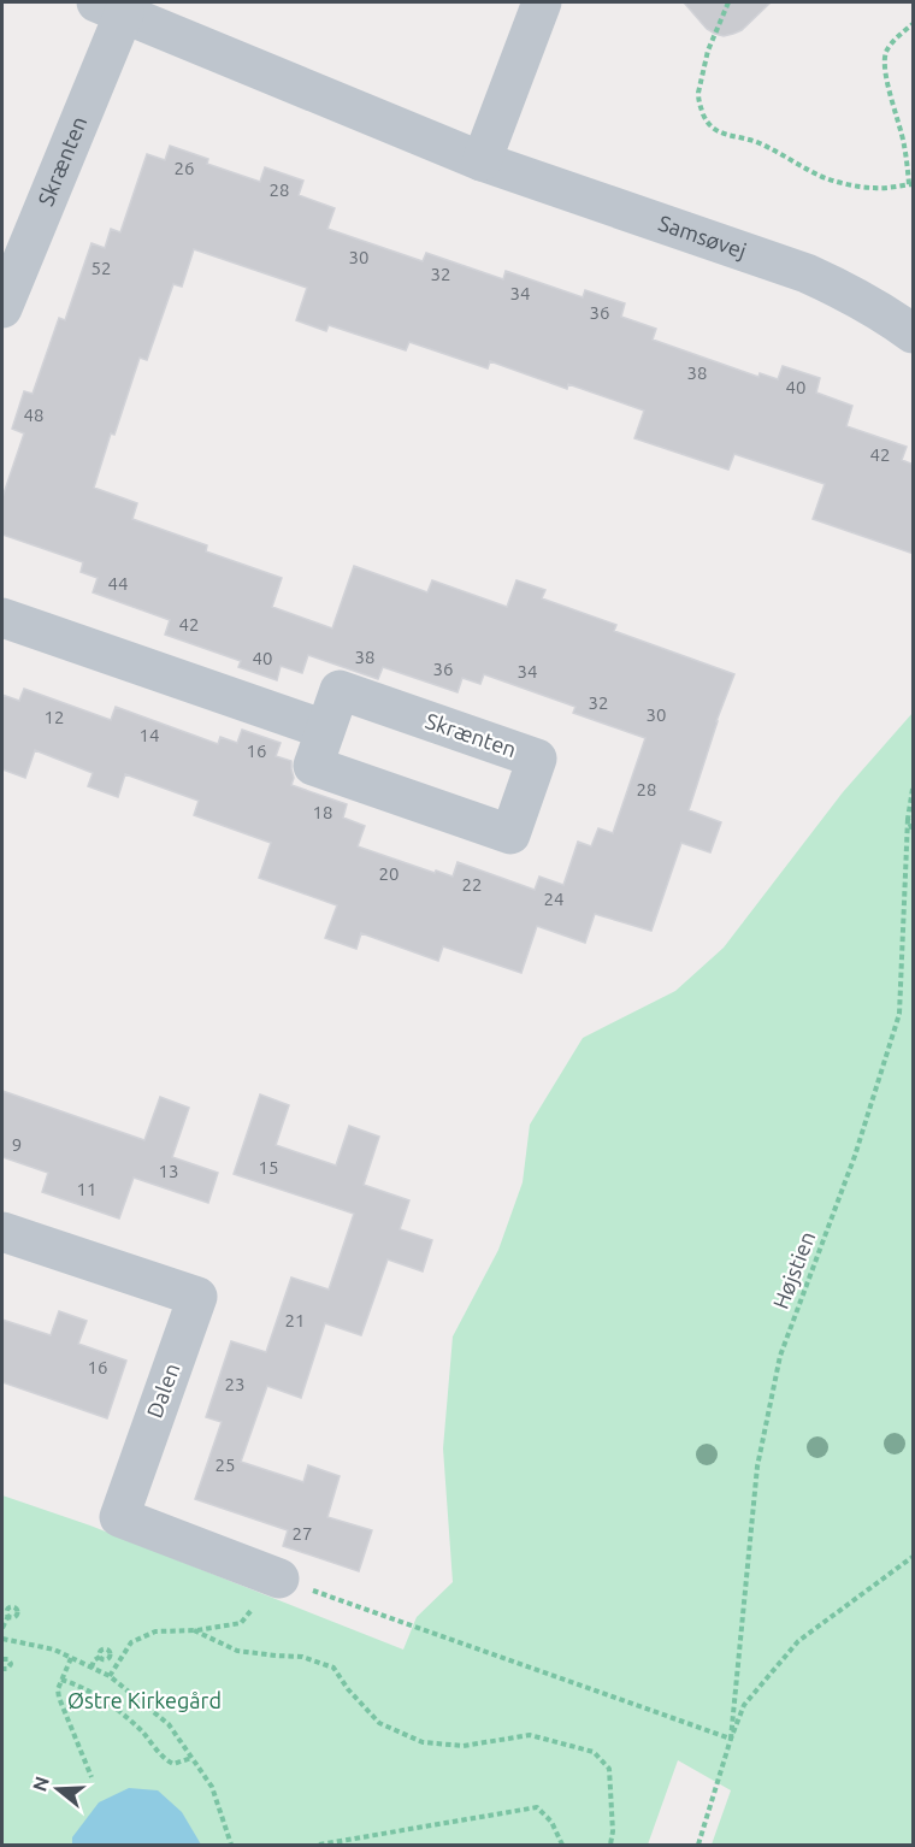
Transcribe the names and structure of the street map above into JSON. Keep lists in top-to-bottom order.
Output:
{
  "streets": {
    "street": ["Skrænten", "Samsøvej", "Dalen"],
    "path": ["Højstien"]
  },
  "crossings": [
    ["Skrænten", "Samsøvej"]
  ],
  "parks": ["Østre Kirkegård"],
  "house_numbers": [
    "26",
    "28",
    "30",
    "52",
    "32",
    "34",
    "36",
    "38",
    "40",
    "48",
    "42",
    "44",
    "42",
    "38",
    "40",
    "36",
    "34",
    "32",
    "30",
    "12",
    "14",
    "16",
    "28",
    "18",
    "20",
    "22",
    "24",
    "9",
    "15",
    "13",
    "11",
    "21",
    "16",
    "23",
    "25",
    "27"
  ],
  "north": "left"
}
